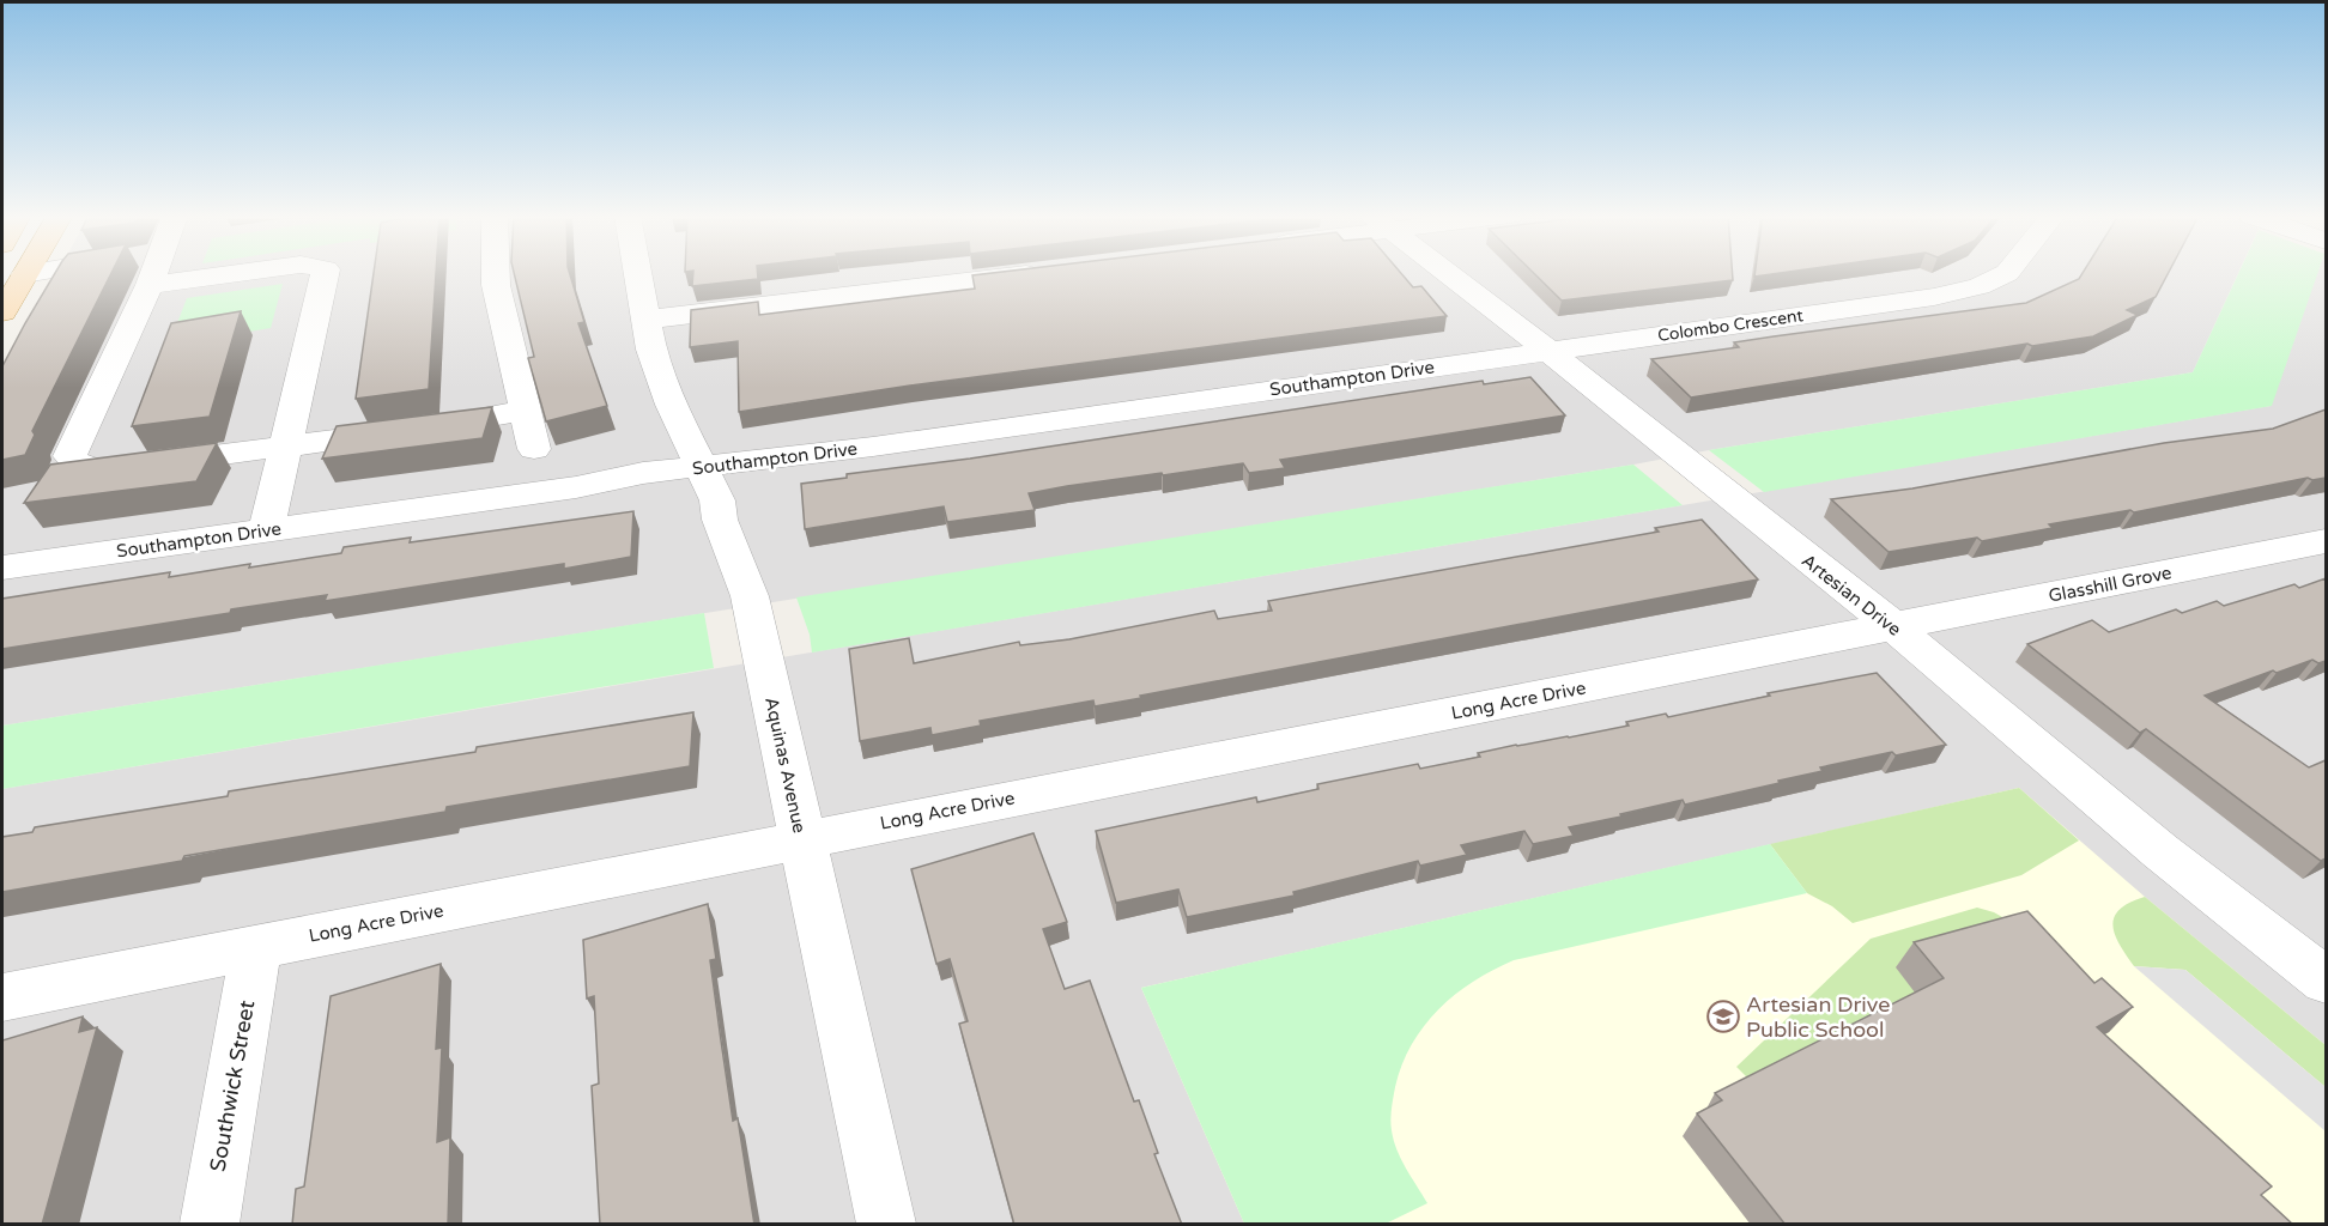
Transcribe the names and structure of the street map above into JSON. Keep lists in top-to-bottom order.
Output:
{
  "streets": {
    "street": [
      "Colombo Crescent",
      "Southampton Drive",
      "Glasshill Grove",
      "Artesian Drive",
      "Long Acre Drive",
      "Aquinas Avenue",
      "Southwick Street"
    ]
  },
  "crossings": [
    ["Colombo Crescent", "Southampton Drive"],
    ["Colombo Crescent", "Artesian Drive"],
    ["Southampton Drive", "Artesian Drive"],
    ["Southampton Drive", "Aquinas Avenue"],
    ["Glasshill Grove", "Artesian Drive"],
    ["Glasshill Grove", "Long Acre Drive"],
    ["Artesian Drive", "Long Acre Drive"],
    ["Long Acre Drive", "Aquinas Avenue"],
    ["Long Acre Drive", "Southwick Street"]
  ],
  "places": {
    "school or university": ["Artesian Drive Public School"]
  }
}
